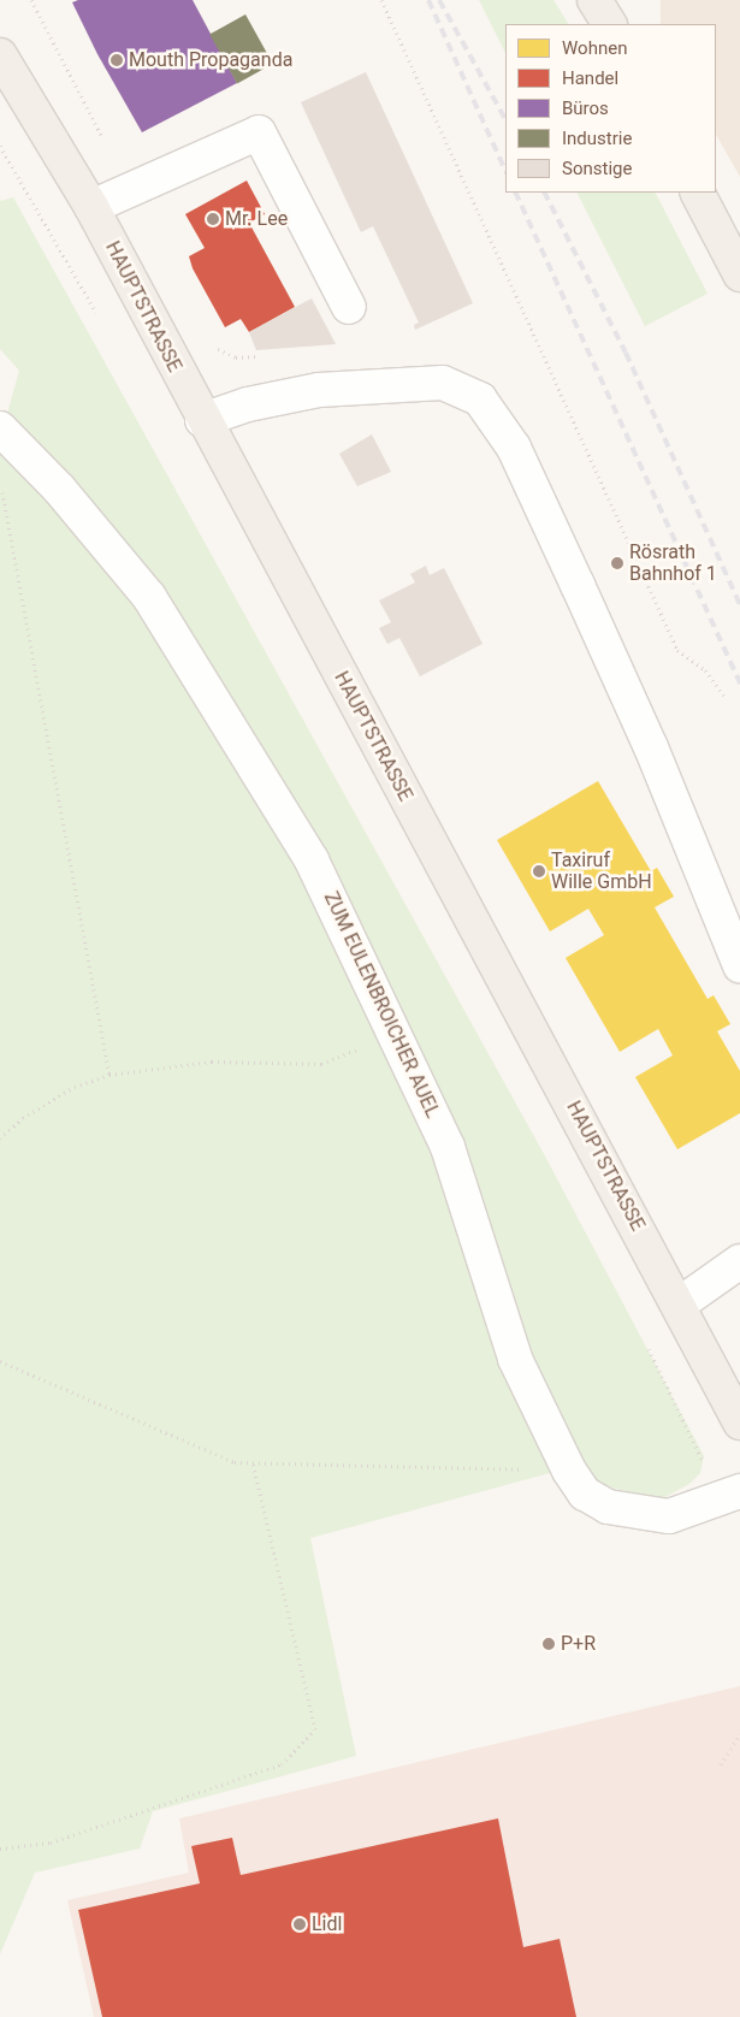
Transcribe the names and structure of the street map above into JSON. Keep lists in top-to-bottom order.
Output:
{
  "streets": {
    "main road": ["HAUPTSTRASSE"],
    "street": ["ZUM EULENBROICHER AUEL"]
  },
  "places": [
    "Mouth Propaganda",
    "Mr. Lee",
    "Rösrath Bahnhof 1",
    "Taxiruf Wille GmbH",
    "P+R",
    "Lidl"
  ],
  "legend": [
    "Wohnen",
    "Handel",
    "Büros",
    "Industrie",
    "Sonstige"
  ]
}
